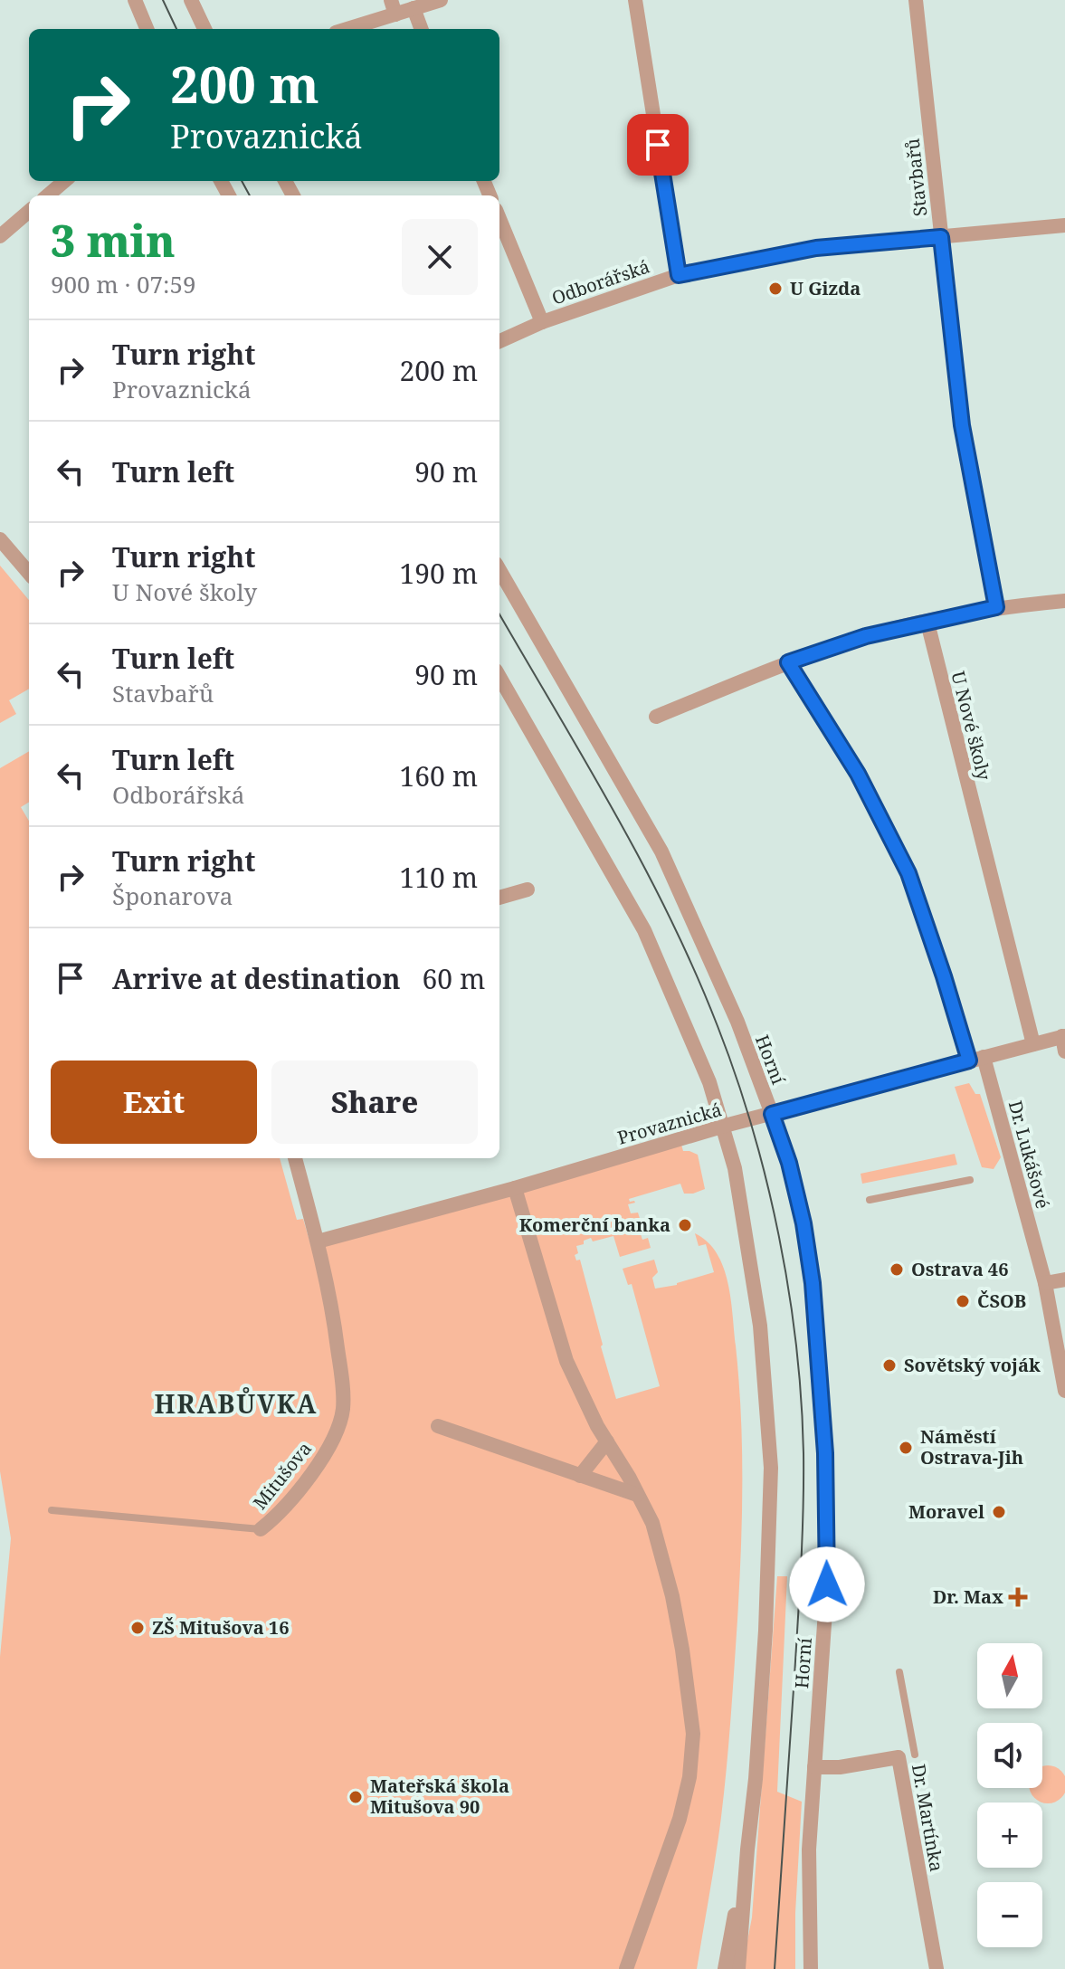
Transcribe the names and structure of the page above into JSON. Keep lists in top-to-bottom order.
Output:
{
  "streets": {
    "street": [
      "Stavbařů",
      "Odborářská",
      "U Nové školy",
      "Horní",
      "Provaznická",
      "Dr. Lukášové",
      "Mitušova",
      "Dr. Martínka"
    ]
  },
  "crossings": [
    ["Stavbařů", "Odborářská"],
    ["U Nové školy", "Provaznická"],
    ["Horní", "Provaznická"],
    ["Horní", "Dr. Martínka"],
    ["Provaznická", "Dr. Lukášové"],
    ["Provaznická", "Mitušova"]
  ],
  "districts": ["HRABŮVKA"],
  "places": {
    "other": [
      "U Gizda",
      "Komerční banka",
      "Ostrava 46",
      "ČSOB",
      "Sovětský voják",
      "Náměstí Ostrava-Jih",
      "Moravel",
      "ZŠ Mitušova 16",
      "Mateřská škola Mitušova 90"
    ],
    "health": ["Dr. Max"]
  },
  "north": "top",
  "page": {
    "turn": ["200 m", "Provaznická"],
    "heading": ["3 min", "900 m · 07:59"],
    "list": [
      {
        "name": "Turn right",
        "note": "Provaznická",
        "value": "200 m"
      },
      {
        "name": "Turn left",
        "value": "90 m"
      },
      {
        "name": "Turn right",
        "note": "U Nové školy",
        "value": "190 m"
      },
      {
        "name": "Turn left",
        "note": "Stavbařů",
        "value": "90 m"
      },
      {
        "name": "Turn left",
        "note": "Odborářská",
        "value": "160 m"
      },
      {
        "name": "Turn right",
        "note": "Šponarova",
        "value": "110 m"
      },
      {
        "name": "Arrive at destination",
        "value": "60 m"
      }
    ],
    "buttons": ["Exit", "Share"],
    "map_buttons": ["+", "−"]
  }
}
